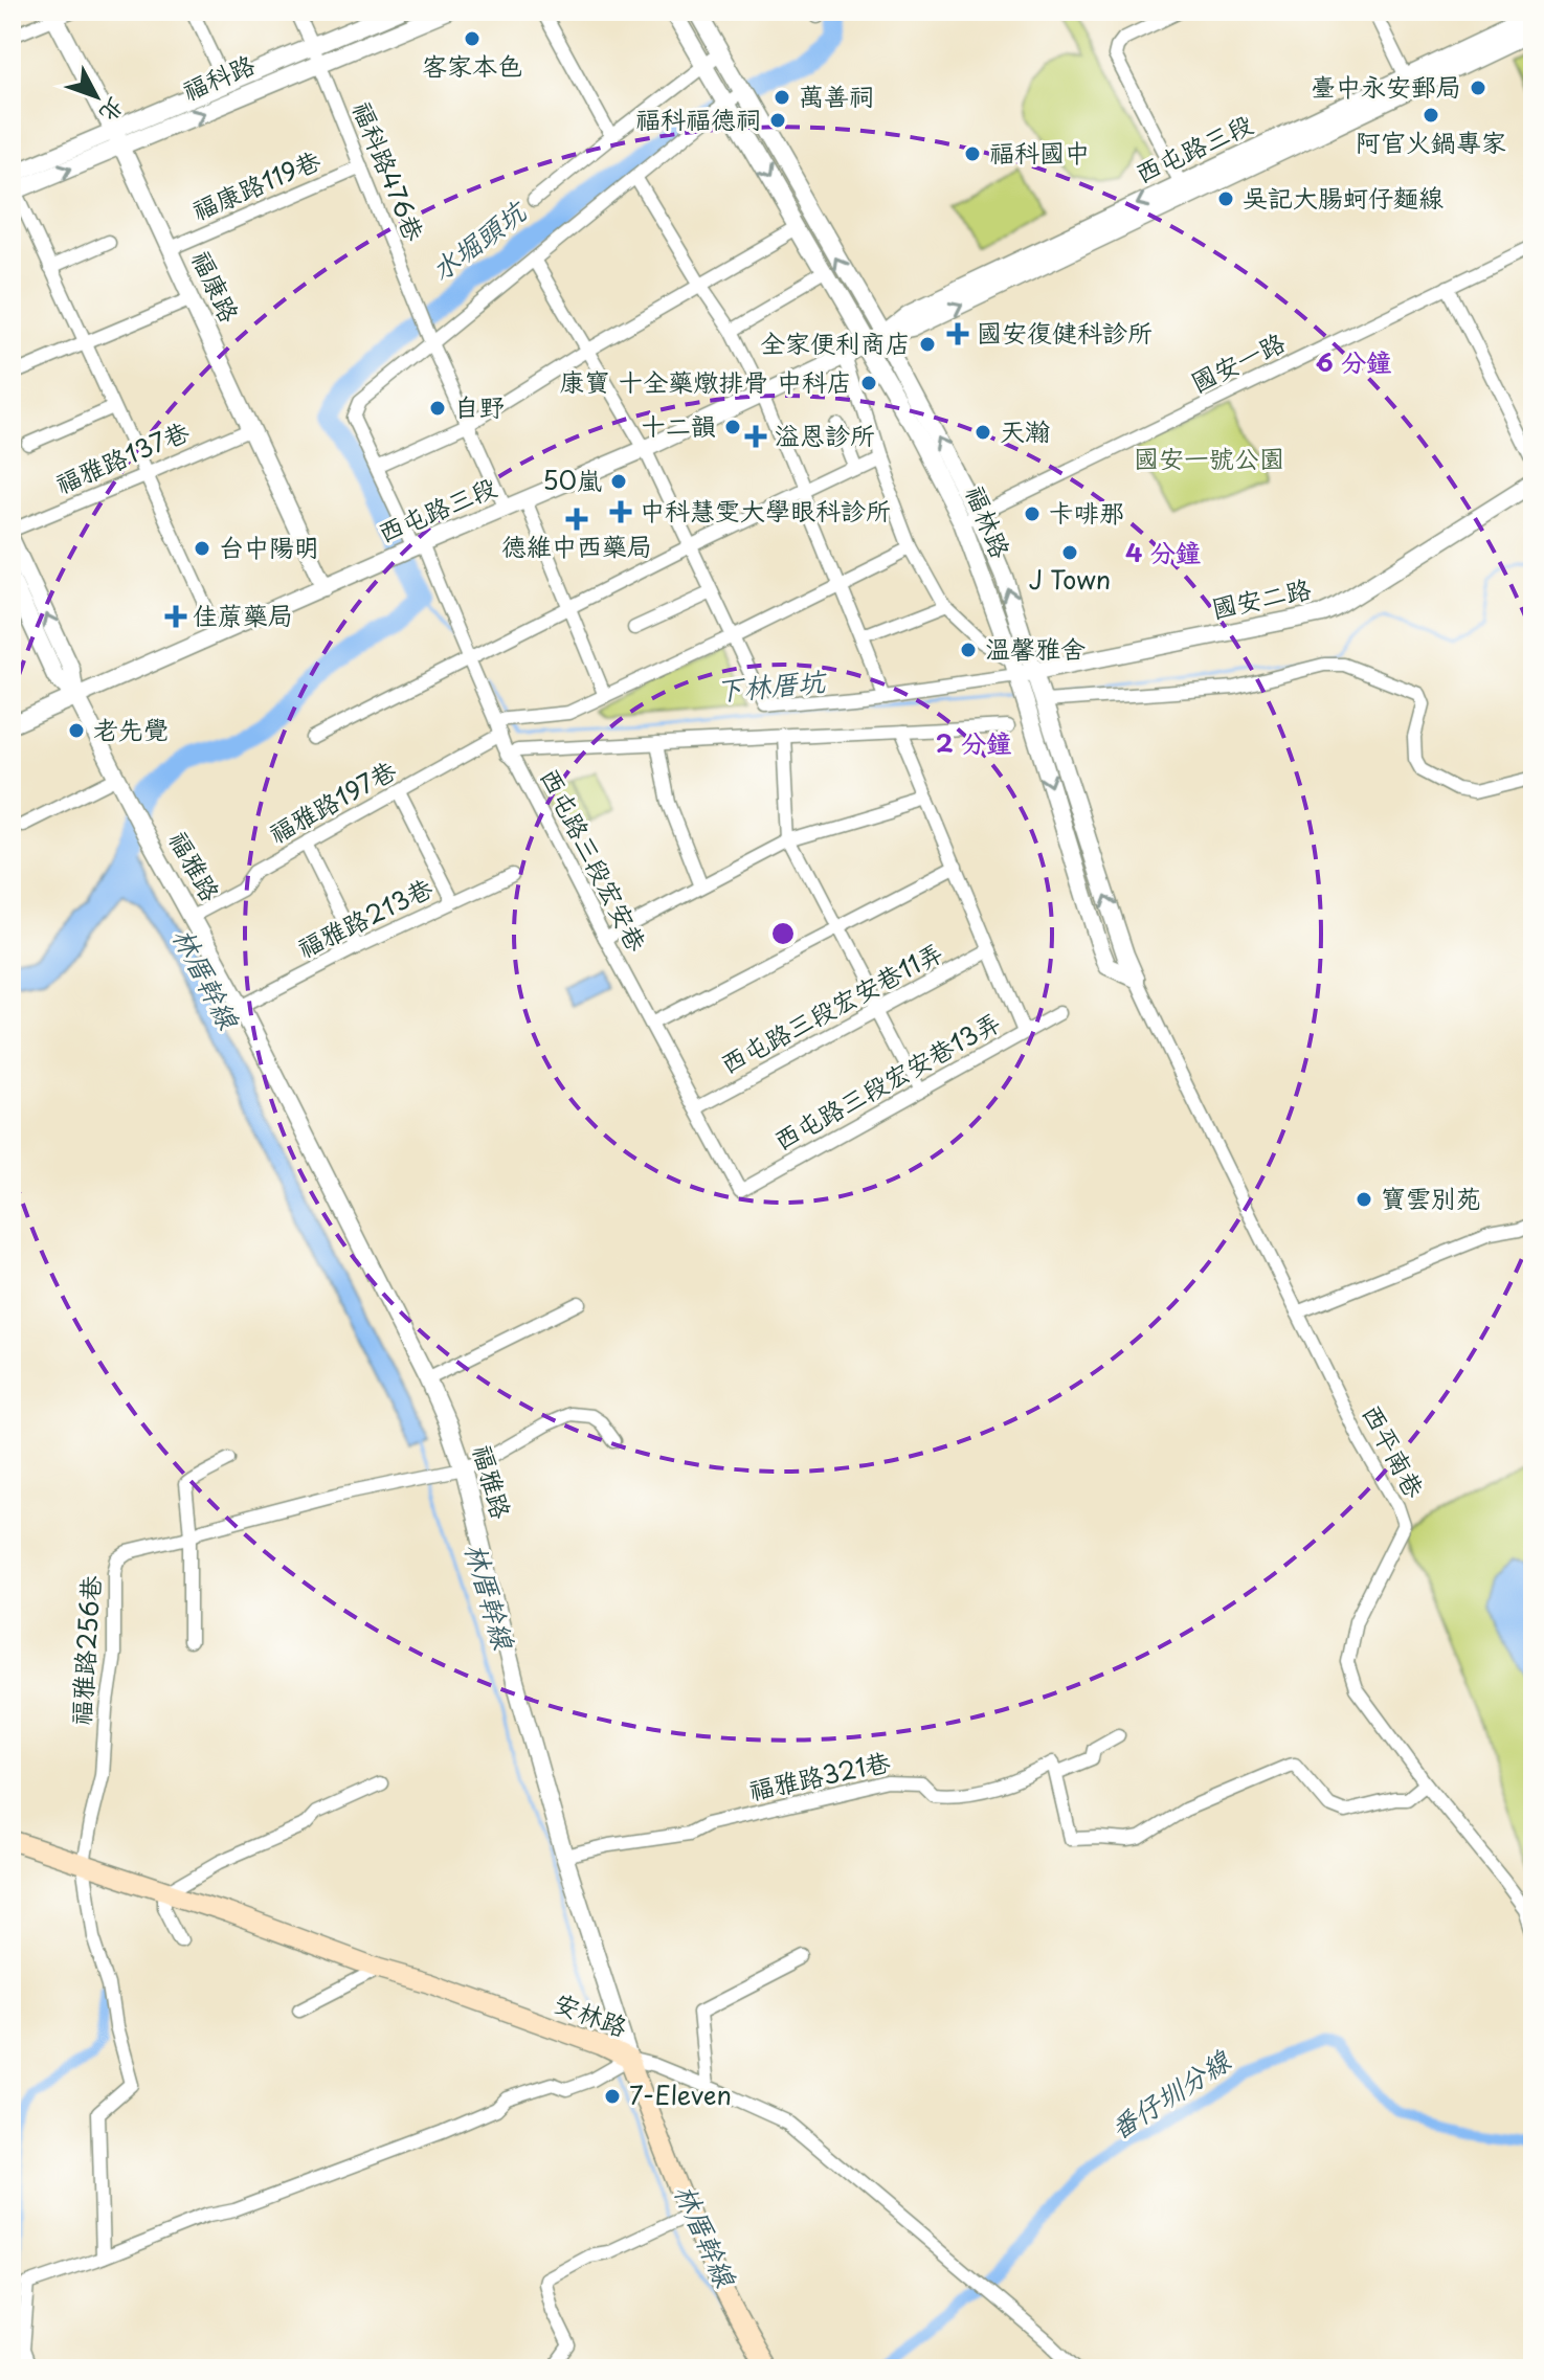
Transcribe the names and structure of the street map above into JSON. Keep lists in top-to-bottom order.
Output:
{
  "streets": {
    "main road": ["福雅路", "安林路"],
    "street": [
      "福科路",
      "西屯路三段",
      "福科路476巷",
      "福康路119巷",
      "福康路",
      "國安一路",
      "福雅路137巷",
      "福林路",
      "國安二路",
      "福雅路197巷",
      "西屯路三段宏安巷",
      "福雅路213巷",
      "西屯路三段宏安巷11弄",
      "西屯路三段宏安巷13弄",
      "西平南巷",
      "福雅路256巷",
      "福雅路321巷"
    ]
  },
  "crossings": [
    ["福科路", "福科路476巷"],
    ["福科路", "福康路"],
    ["西屯路三段", "福科路476巷"],
    ["西屯路三段", "福康路"],
    ["西屯路三段", "福林路"],
    ["西屯路三段", "西屯路三段宏安巷"],
    ["西屯路三段", "福雅路"],
    ["福科路476巷", "福康路119巷"],
    ["福科路476巷", "西屯路三段宏安巷"],
    ["福康路119巷", "福康路"],
    ["福康路", "福雅路137巷"],
    ["國安一路", "福林路"],
    ["福林路", "國安二路"],
    ["福林路", "西屯路三段宏安巷"],
    ["福林路", "西平南巷"],
    ["福雅路197巷", "西屯路三段宏安巷"],
    ["福雅路197巷", "福雅路"],
    ["西屯路三段宏安巷", "西屯路三段宏安巷11弄"],
    ["西屯路三段宏安巷", "西屯路三段宏安巷13弄"],
    ["福雅路", "福雅路213巷"],
    ["福雅路", "福雅路256巷"],
    ["福雅路", "福雅路321巷"],
    ["福雅路", "安林路"],
    ["福雅路256巷", "安林路"]
  ],
  "water": [
    "水堀頭坑",
    "下林厝坑",
    "林厝幹線",
    "番仔圳分線"
  ],
  "parks": ["國安一號公園"],
  "places": {
    "other": [
      "客家本色",
      "臺中永安郵局",
      "萬善祠",
      "阿官火鍋專家",
      "福科福德祠",
      "福科國中",
      "吳記大腸蚵仔麵線",
      "全家便利商店",
      "康寶 十全藥燉排骨 中科店",
      "自野",
      "十二韻",
      "天瀚",
      "50嵐",
      "卡啡那",
      "台中陽明",
      "J Town",
      "溫馨雅舍",
      "老先覺",
      "寶雲別苑",
      "7-Eleven"
    ],
    "health": [
      "國安復健科診所",
      "溢恩診所",
      "中科慧雯大學眼科診所",
      "德維中西藥局",
      "佳蒝藥局"
    ]
  },
  "north": "bottom right",
  "rings": ["6 分鐘", "4 分鐘", "2 分鐘"]
}
